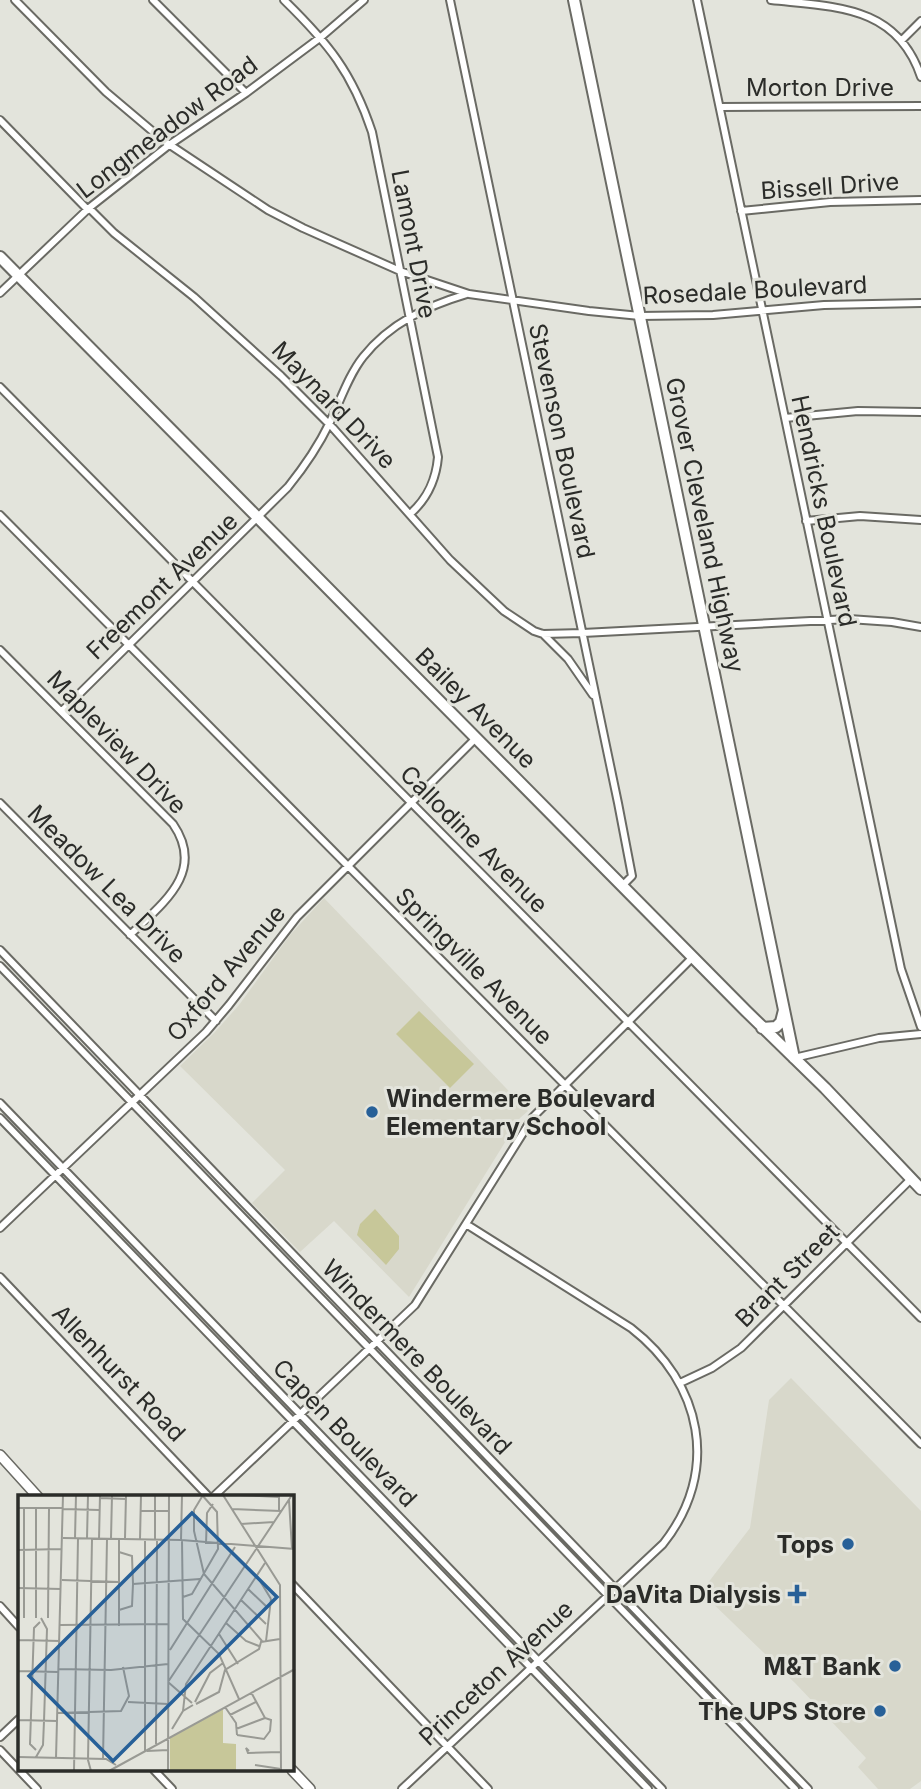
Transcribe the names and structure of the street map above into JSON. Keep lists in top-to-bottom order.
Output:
{
  "streets": {
    "main road": ["Grover Cleveland Highway", "Bailey Avenue"],
    "street": [
      "Morton Drive",
      "Longmeadow Road",
      "Bissell Drive",
      "Lamont Drive",
      "Rosedale Boulevard",
      "Maynard Drive",
      "Stevenson Boulevard",
      "Hendricks Boulevard",
      "Freemont Avenue",
      "Mapleview Drive",
      "Callodine Avenue",
      "Meadow Lea Drive",
      "Springville Avenue",
      "Oxford Avenue",
      "Brant Street",
      "Windermere Boulevard",
      "Allenhurst Road",
      "Capen Boulevard",
      "Princeton Avenue"
    ]
  },
  "crossings": [
    ["Morton Drive", "Hendricks Boulevard"],
    ["Longmeadow Road", "Lamont Drive"],
    ["Longmeadow Road", "Rosedale Boulevard"],
    ["Longmeadow Road", "Maynard Drive"],
    ["Longmeadow Road", "Bailey Avenue"],
    ["Bissell Drive", "Hendricks Boulevard"],
    ["Lamont Drive", "Rosedale Boulevard"],
    ["Lamont Drive", "Maynard Drive"],
    ["Lamont Drive", "Freemont Avenue"],
    ["Rosedale Boulevard", "Stevenson Boulevard"],
    ["Rosedale Boulevard", "Hendricks Boulevard"],
    ["Rosedale Boulevard", "Grover Cleveland Highway"],
    ["Rosedale Boulevard", "Freemont Avenue"],
    ["Maynard Drive", "Stevenson Boulevard"],
    ["Maynard Drive", "Freemont Avenue"],
    ["Stevenson Boulevard", "Bailey Avenue"],
    ["Grover Cleveland Highway", "Bailey Avenue"],
    ["Freemont Avenue", "Bailey Avenue"],
    ["Freemont Avenue", "Mapleview Drive"],
    ["Freemont Avenue", "Callodine Avenue"],
    ["Freemont Avenue", "Springville Avenue"],
    ["Bailey Avenue", "Oxford Avenue"],
    ["Bailey Avenue", "Brant Street"],
    ["Mapleview Drive", "Meadow Lea Drive"],
    ["Callodine Avenue", "Oxford Avenue"],
    ["Callodine Avenue", "Brant Street"],
    ["Meadow Lea Drive", "Oxford Avenue"],
    ["Springville Avenue", "Oxford Avenue"],
    ["Springville Avenue", "Brant Street"],
    ["Oxford Avenue", "Windermere Boulevard"],
    ["Oxford Avenue", "Capen Boulevard"],
    ["Brant Street", "Princeton Avenue"],
    ["Windermere Boulevard", "Princeton Avenue"],
    ["Capen Boulevard", "Princeton Avenue"]
  ],
  "places": {
    "other": [
      "Windermere Boulevard Elementary School",
      "Tops",
      "M&T Bank",
      "The UPS Store"
    ],
    "health": ["DaVita Dialysis"]
  }
}
